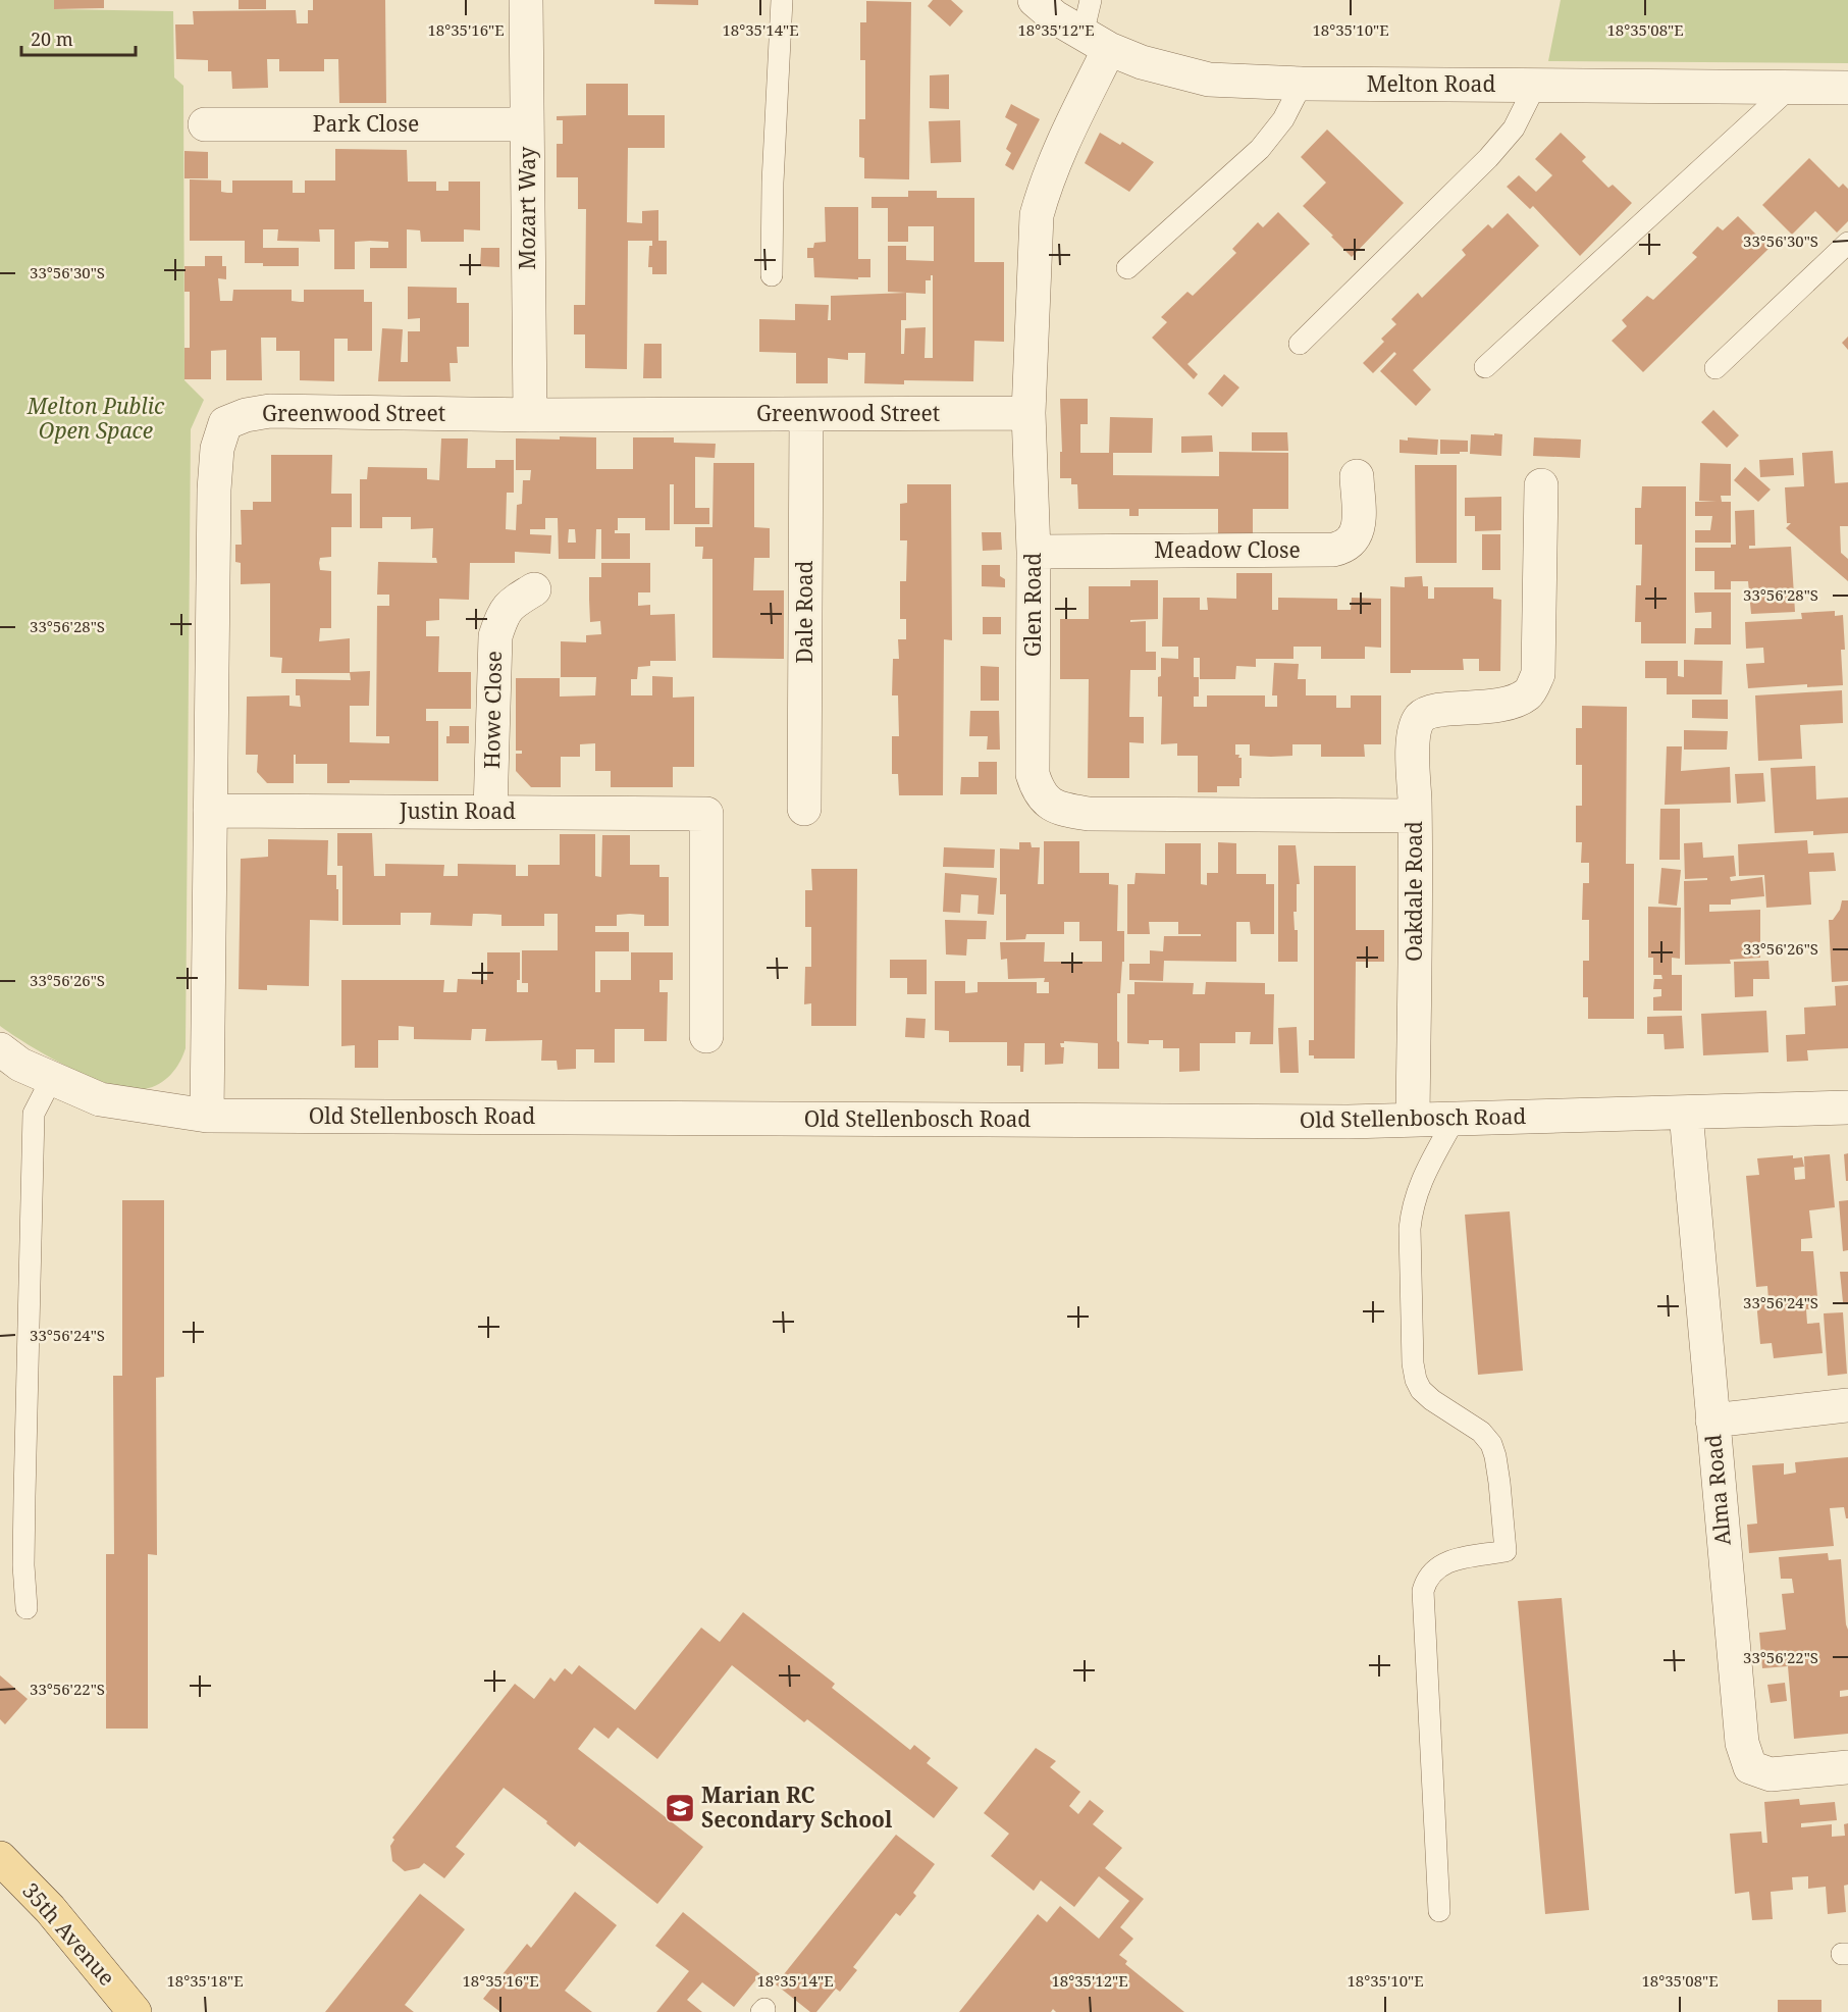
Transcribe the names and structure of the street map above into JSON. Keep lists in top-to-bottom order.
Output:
{
  "streets": {
    "main road": ["35th Avenue"],
    "street": [
      "Melton Road",
      "Park Close",
      "Mozart Way",
      "Greenwood Street",
      "Meadow Close",
      "Glen Road",
      "Dale Road",
      "Howe Close",
      "Justin Road",
      "Oakdale Road",
      "Old Stellenbosch Road",
      "Alma Road"
    ]
  },
  "crossings": [
    ["Melton Road", "Glen Road"],
    ["Park Close", "Mozart Way"],
    ["Mozart Way", "Greenwood Street"],
    ["Greenwood Street", "Glen Road"],
    ["Greenwood Street", "Dale Road"],
    ["Greenwood Street", "Justin Road"],
    ["Greenwood Street", "Old Stellenbosch Road"],
    ["Meadow Close", "Glen Road"],
    ["Glen Road", "Oakdale Road"],
    ["Howe Close", "Justin Road"],
    ["Oakdale Road", "Old Stellenbosch Road"],
    ["Old Stellenbosch Road", "Alma Road"]
  ],
  "parks": ["Melton Public Open Space"],
  "places": {
    "school or university": ["Marian RC Secondary School"]
  },
  "scale_bar": "20 m",
  "coordinates": [
    "18°35'16\"E",
    "18°35'14\"E",
    "18°35'12\"E",
    "18°35'10\"E",
    "18°35'08\"E",
    "33°56'30\"S",
    "33°56'28\"S",
    "33°56'26\"S",
    "33°56'24\"S",
    "33°56'22\"S",
    "18°35'18\"E"
  ]
}
